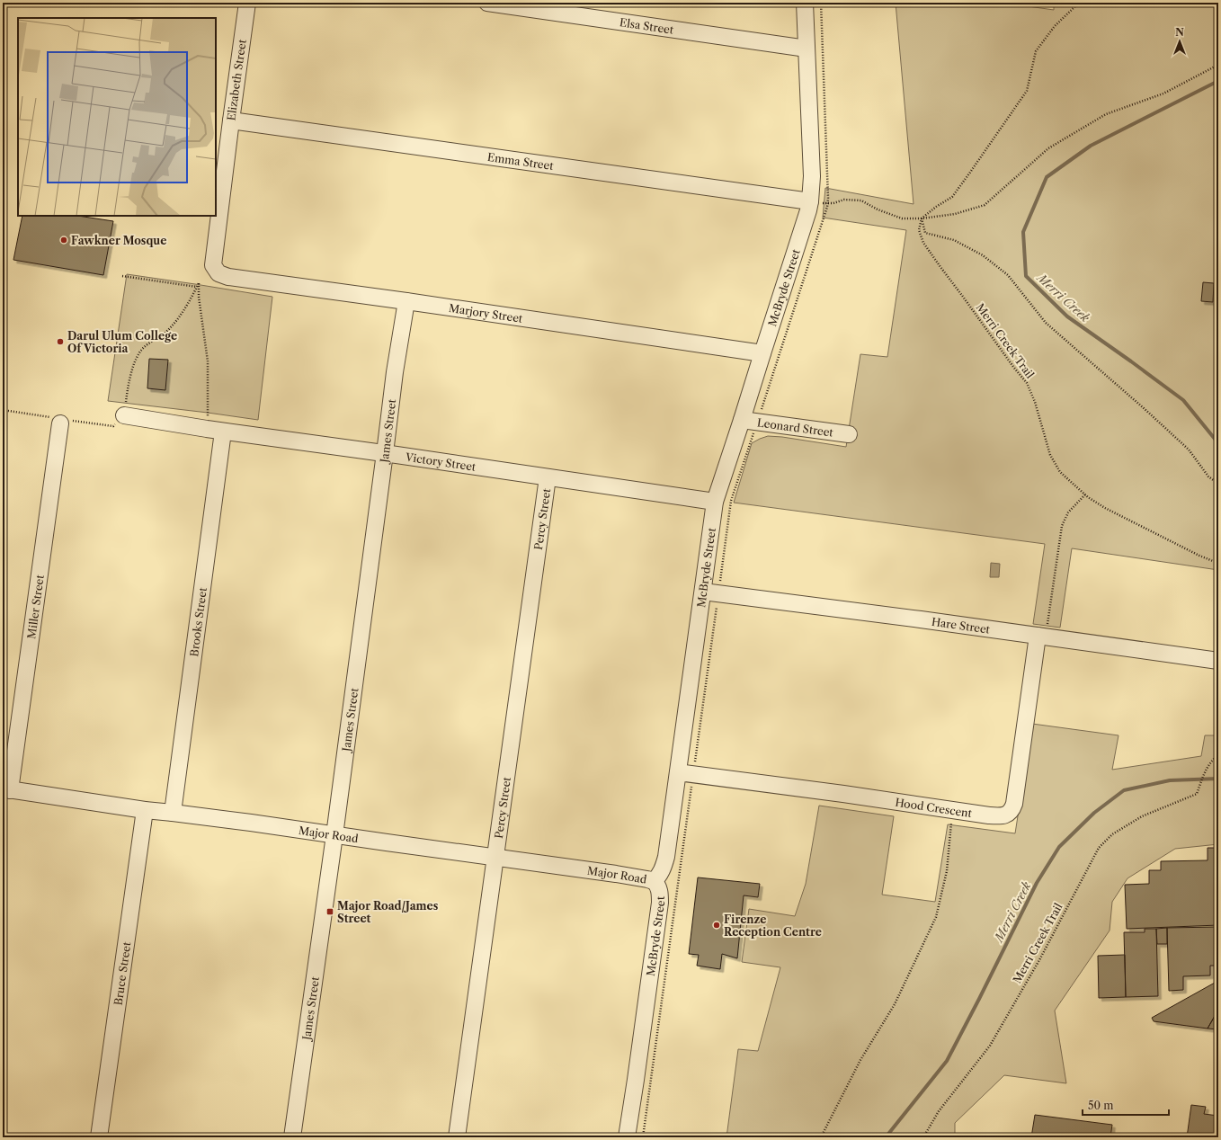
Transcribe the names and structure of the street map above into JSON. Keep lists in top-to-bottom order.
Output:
{
  "streets": {
    "street": [
      "Elsa Street",
      "Elizabeth Street",
      "Emma Street",
      "McBryde Street",
      "Marjory Street",
      "Leonard Street",
      "James Street",
      "Victory Street",
      "Percy Street",
      "Miller Street",
      "Brooks Street",
      "Hare Street",
      "Hood Crescent",
      "Major Road",
      "Bruce Street"
    ],
    "path": ["Merri Creek Trail"]
  },
  "crossings": [
    ["Elsa Street", "McBryde Street"],
    ["Elizabeth Street", "Emma Street"],
    ["Elizabeth Street", "Marjory Street"],
    ["Emma Street", "McBryde Street"],
    ["McBryde Street", "Marjory Street"],
    ["McBryde Street", "Leonard Street"],
    ["McBryde Street", "Victory Street"],
    ["McBryde Street", "Hare Street"],
    ["McBryde Street", "Hood Crescent"],
    ["McBryde Street", "Major Road"],
    ["Marjory Street", "James Street"],
    ["James Street", "Victory Street"],
    ["James Street", "Major Road"],
    ["Victory Street", "Percy Street"],
    ["Victory Street", "Brooks Street"],
    ["Percy Street", "Major Road"],
    ["Miller Street", "Major Road"],
    ["Brooks Street", "Major Road"],
    ["Hare Street", "Hood Crescent"],
    ["Major Road", "Bruce Street"]
  ],
  "water": ["Merri Creek"],
  "places": {
    "other": ["Fawkner Mosque", "Darul Ulum College Of Victoria", "Firenze Reception Centre"],
    "transit": ["Major Road/James Street"]
  },
  "scale_bar": "50 m",
  "north": "top"
}
